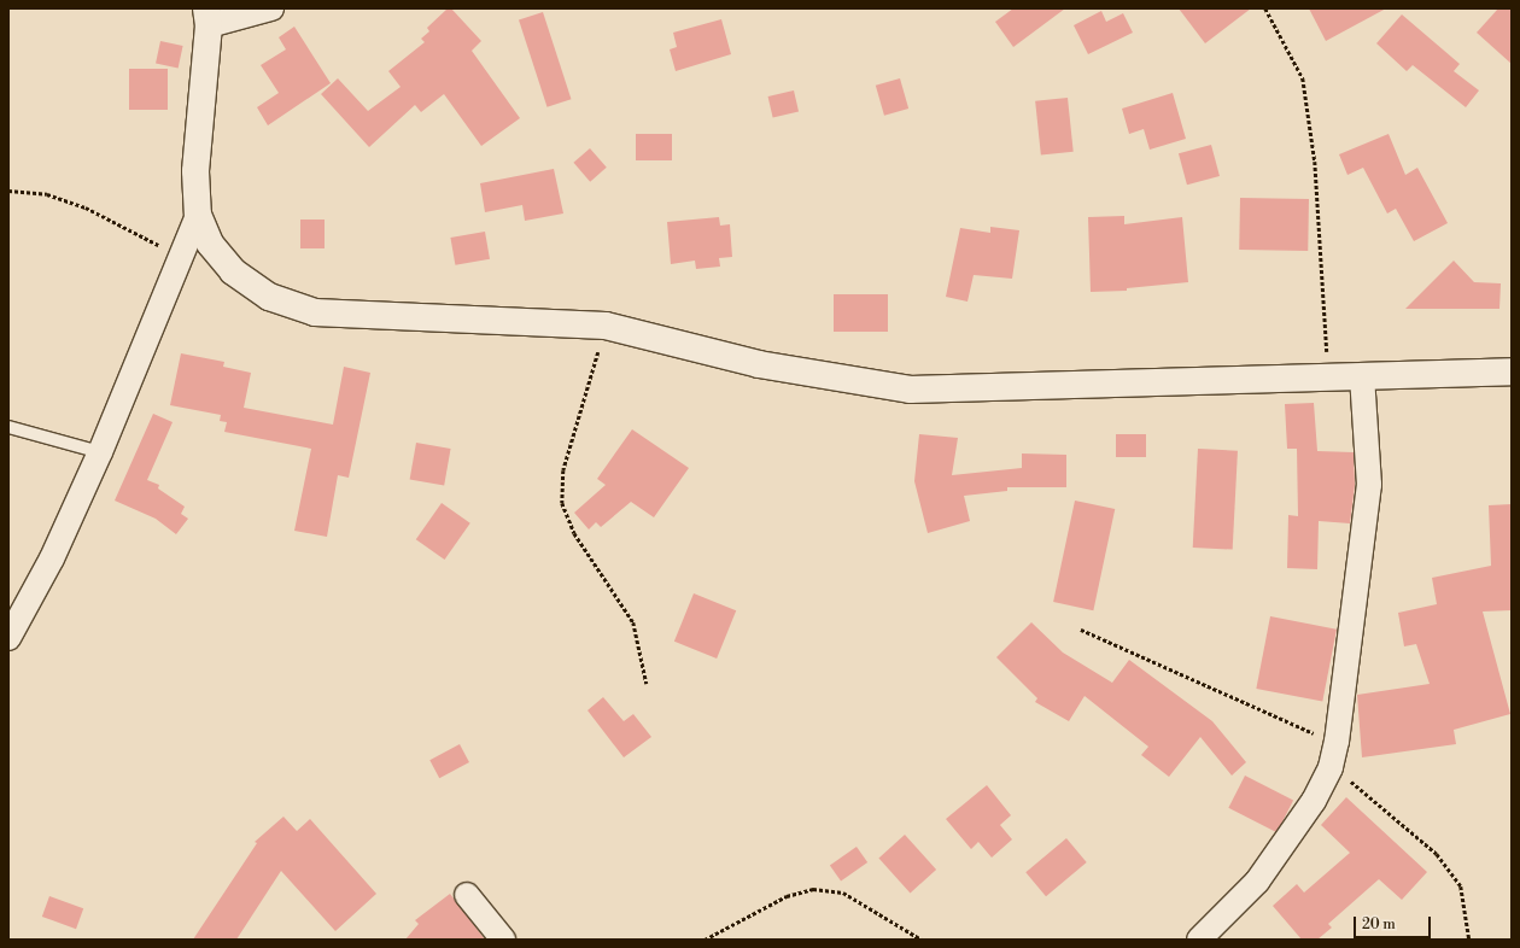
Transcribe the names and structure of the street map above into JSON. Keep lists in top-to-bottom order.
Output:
{
  "scale_bar": "20 m"
}
